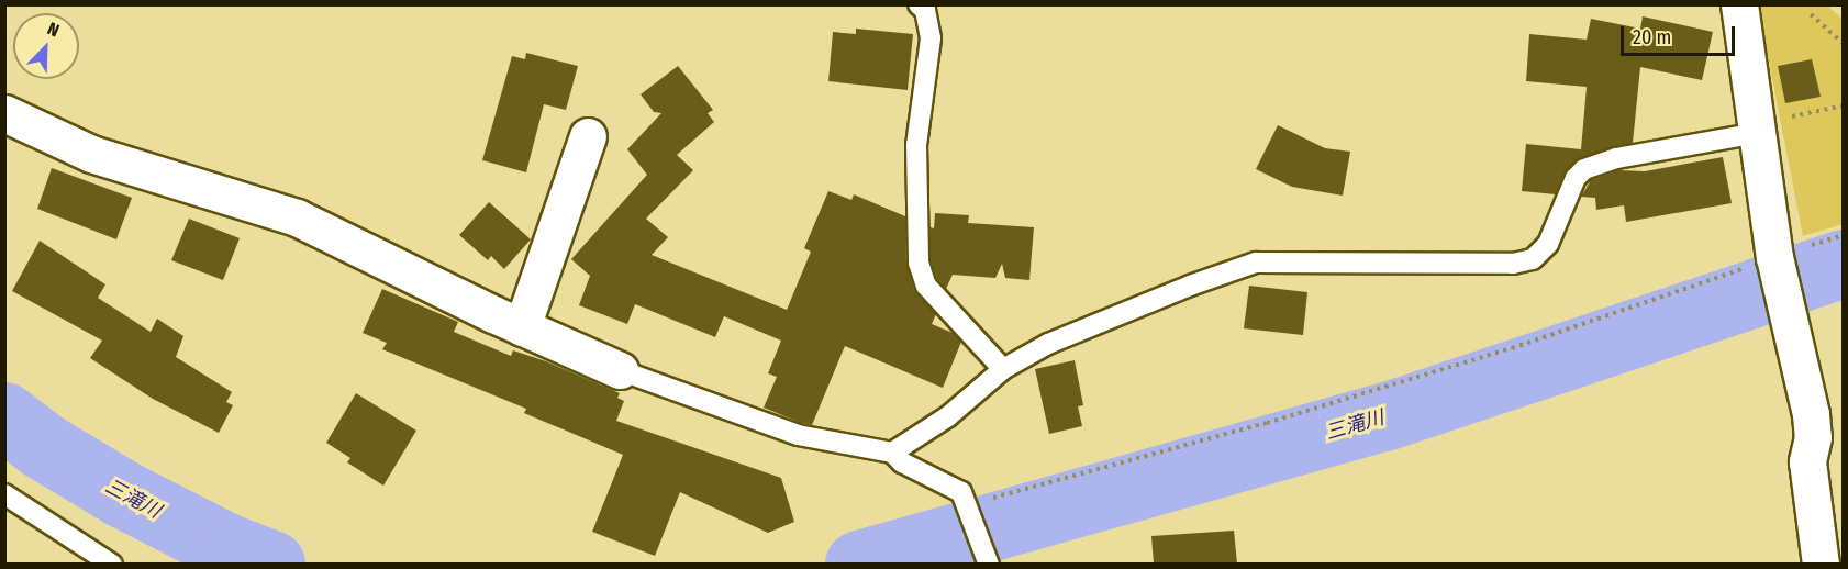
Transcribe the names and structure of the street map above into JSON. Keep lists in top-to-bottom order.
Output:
{
  "water": ["三滝川"],
  "scale_bar": "20 m",
  "north": "top right"
}
